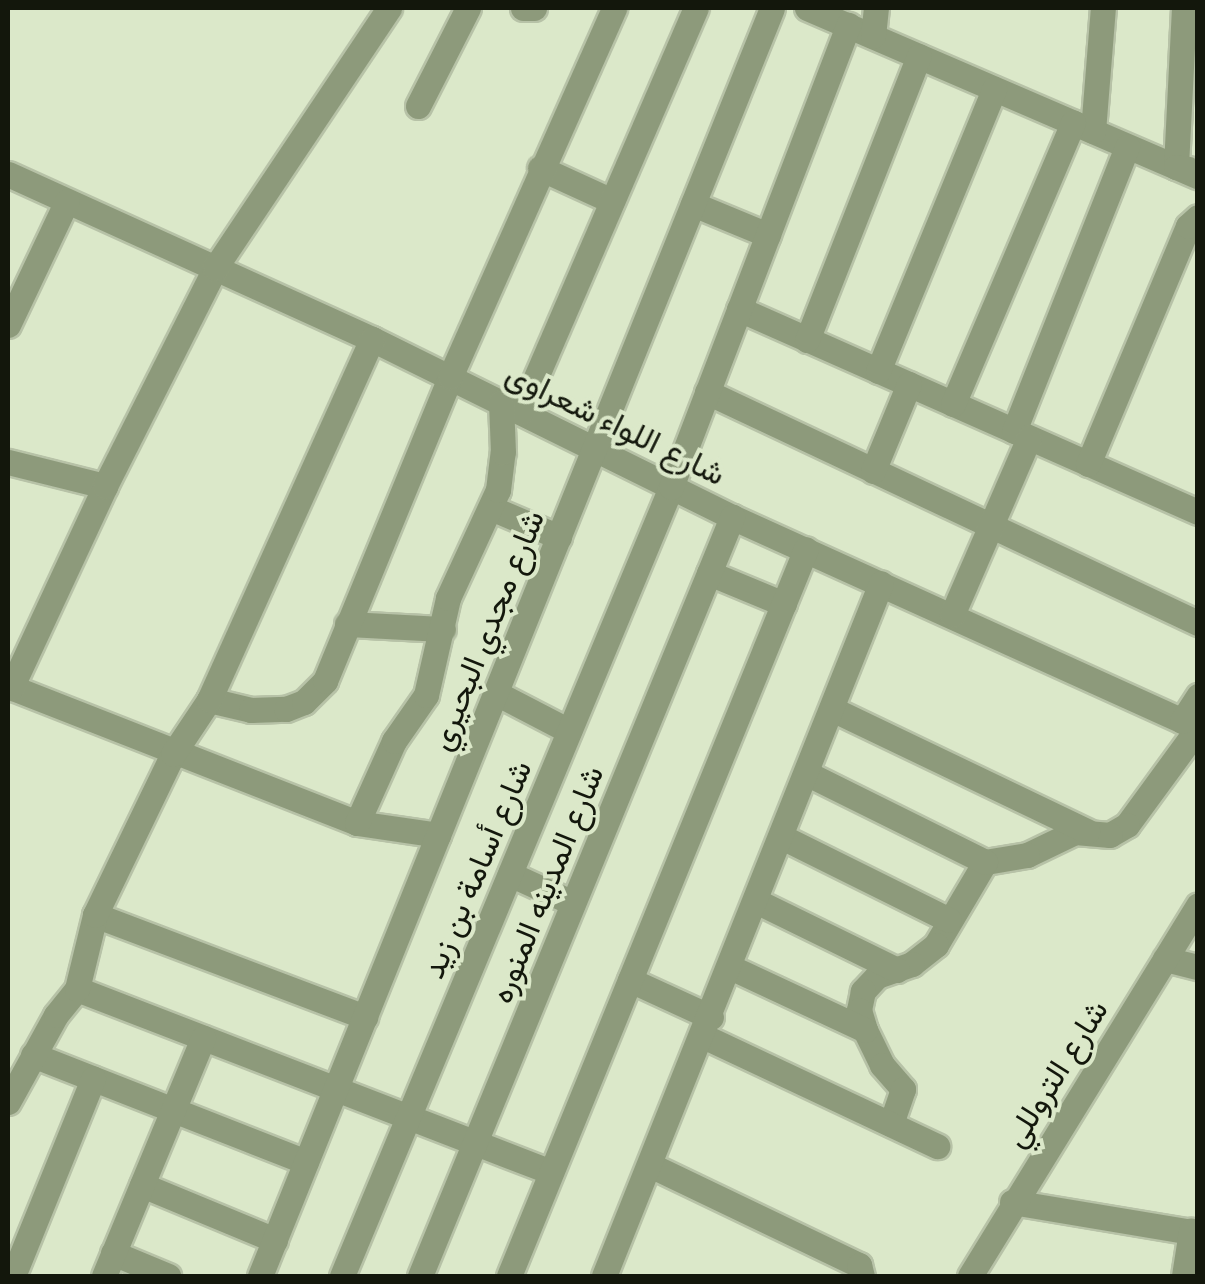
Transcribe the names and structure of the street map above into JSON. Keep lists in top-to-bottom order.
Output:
{
  "streets": {
    "street": [
      "شارع اللواء شعراوى",
      "شارع مجدي البحيري",
      "شارع أسامة بن زيد",
      "شارع المدينه المنوره",
      "شارع التروللي"
    ]
  },
  "crossings": [
    ["شارع اللواء شعراوى", "شارع مجدي البحيري"],
    ["شارع اللواء شعراوى", "شارع أسامة بن زيد"],
    ["شارع اللواء شعراوى", "شارع المدينه المنوره"]
  ]
}
